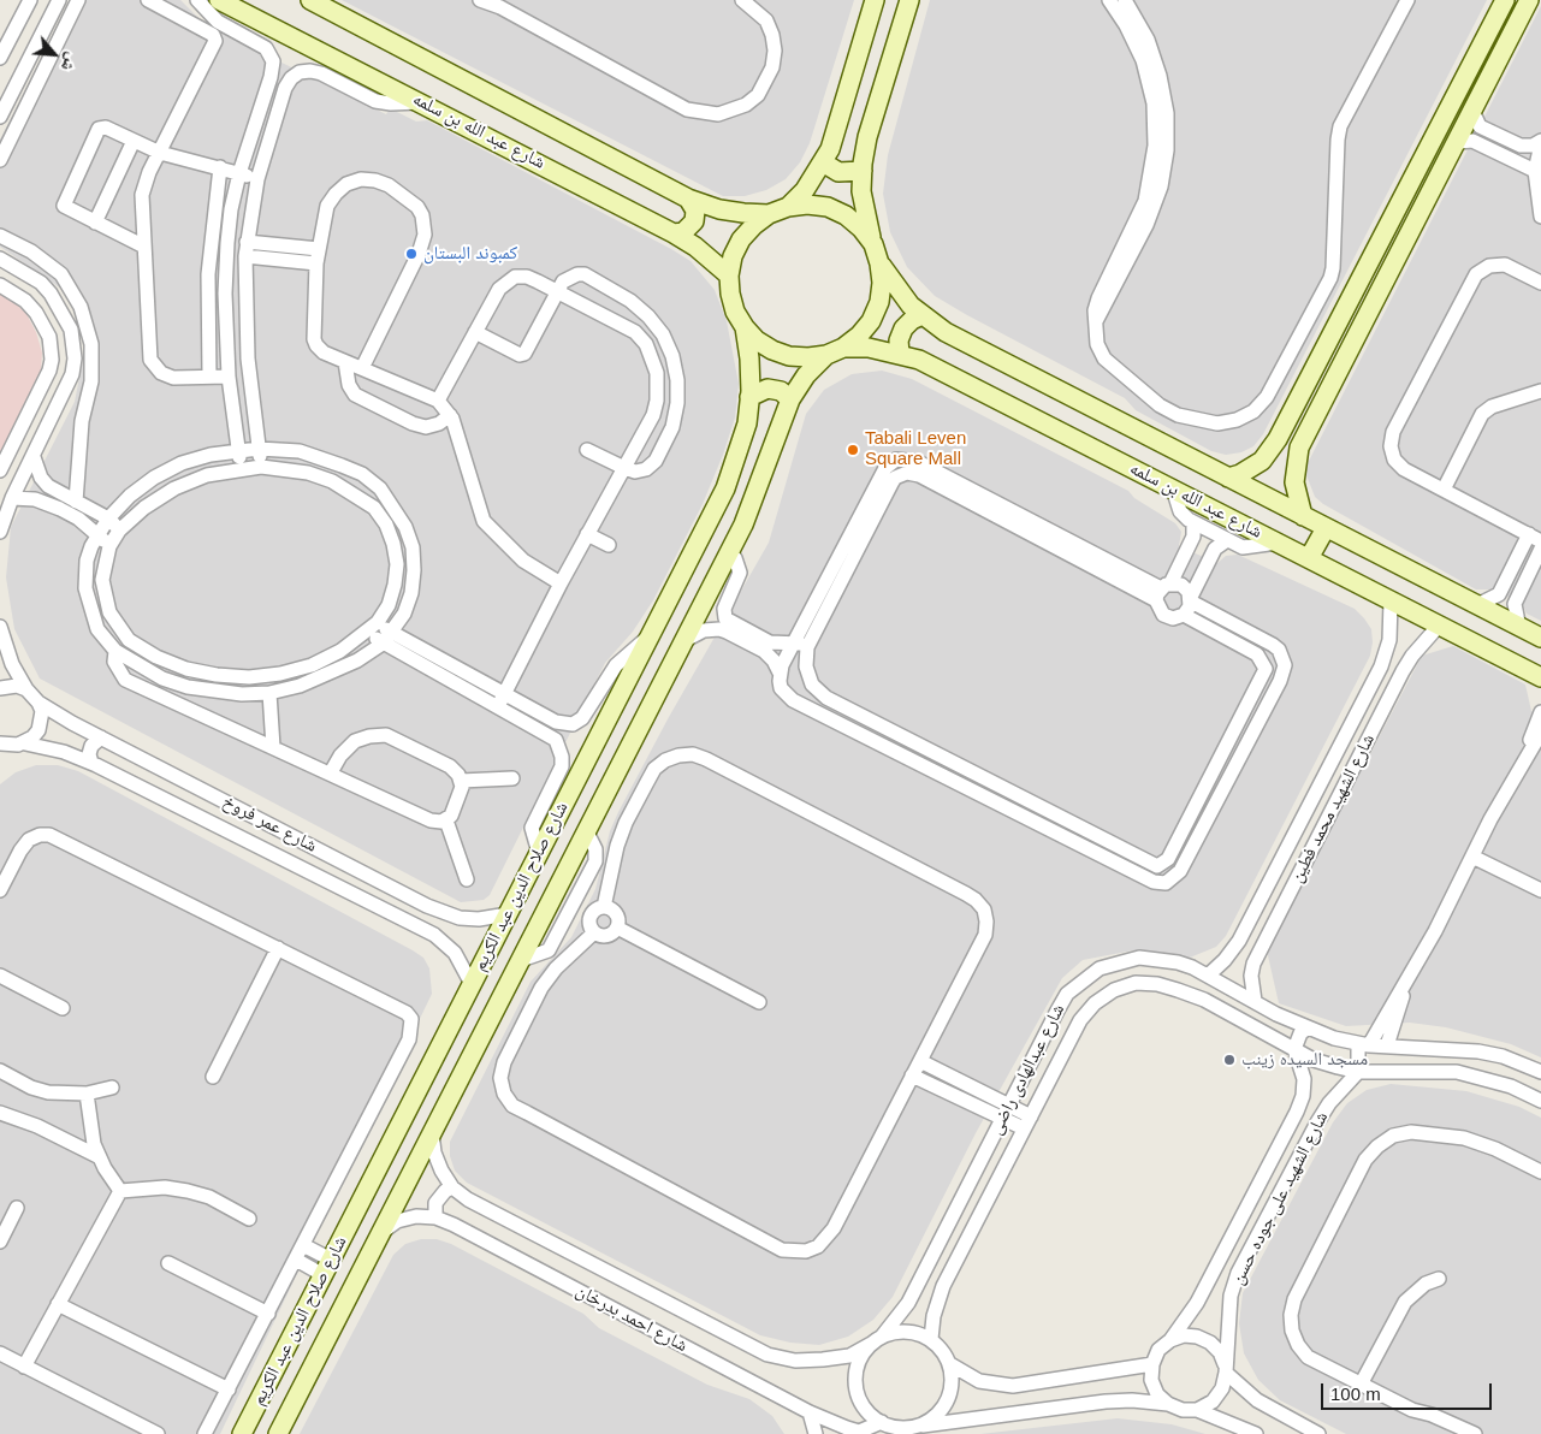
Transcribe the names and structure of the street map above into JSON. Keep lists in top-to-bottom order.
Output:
{
  "streets": {
    "main road": ["شارع عبد الله بن سلمه", "شارع صلاح الدين عبد الكريم"],
    "street": [
      "شارع الشهيد محمد فطين",
      "شارع عمر فروخ",
      "شارع عبدالهادى راضى",
      "شارع الشهيد على جوده حسن",
      "شارع احمد بدرخان"
    ]
  },
  "crossings": [
    ["شارع عبد الله بن سلمه", "شارع الشهيد محمد فطين"],
    ["شارع عبد الله بن سلمه", "شارع صلاح الدين عبد الكريم"],
    ["شارع الشهيد محمد فطين", "شارع عبدالهادى راضى"],
    ["شارع عمر فروخ", "شارع صلاح الدين عبد الكريم"],
    ["شارع صلاح الدين عبد الكريم", "شارع احمد بدرخان"],
    ["شارع عبدالهادى راضى", "شارع الشهيد على جوده حسن"],
    ["شارع عبدالهادى راضى", "شارع احمد بدرخان"]
  ],
  "places": ["كمبوند البستان", "Tabali Leven Square Mall", "مسجد السيده زينب"],
  "scale_bar": "100 m",
  "north": "bottom right"
}
